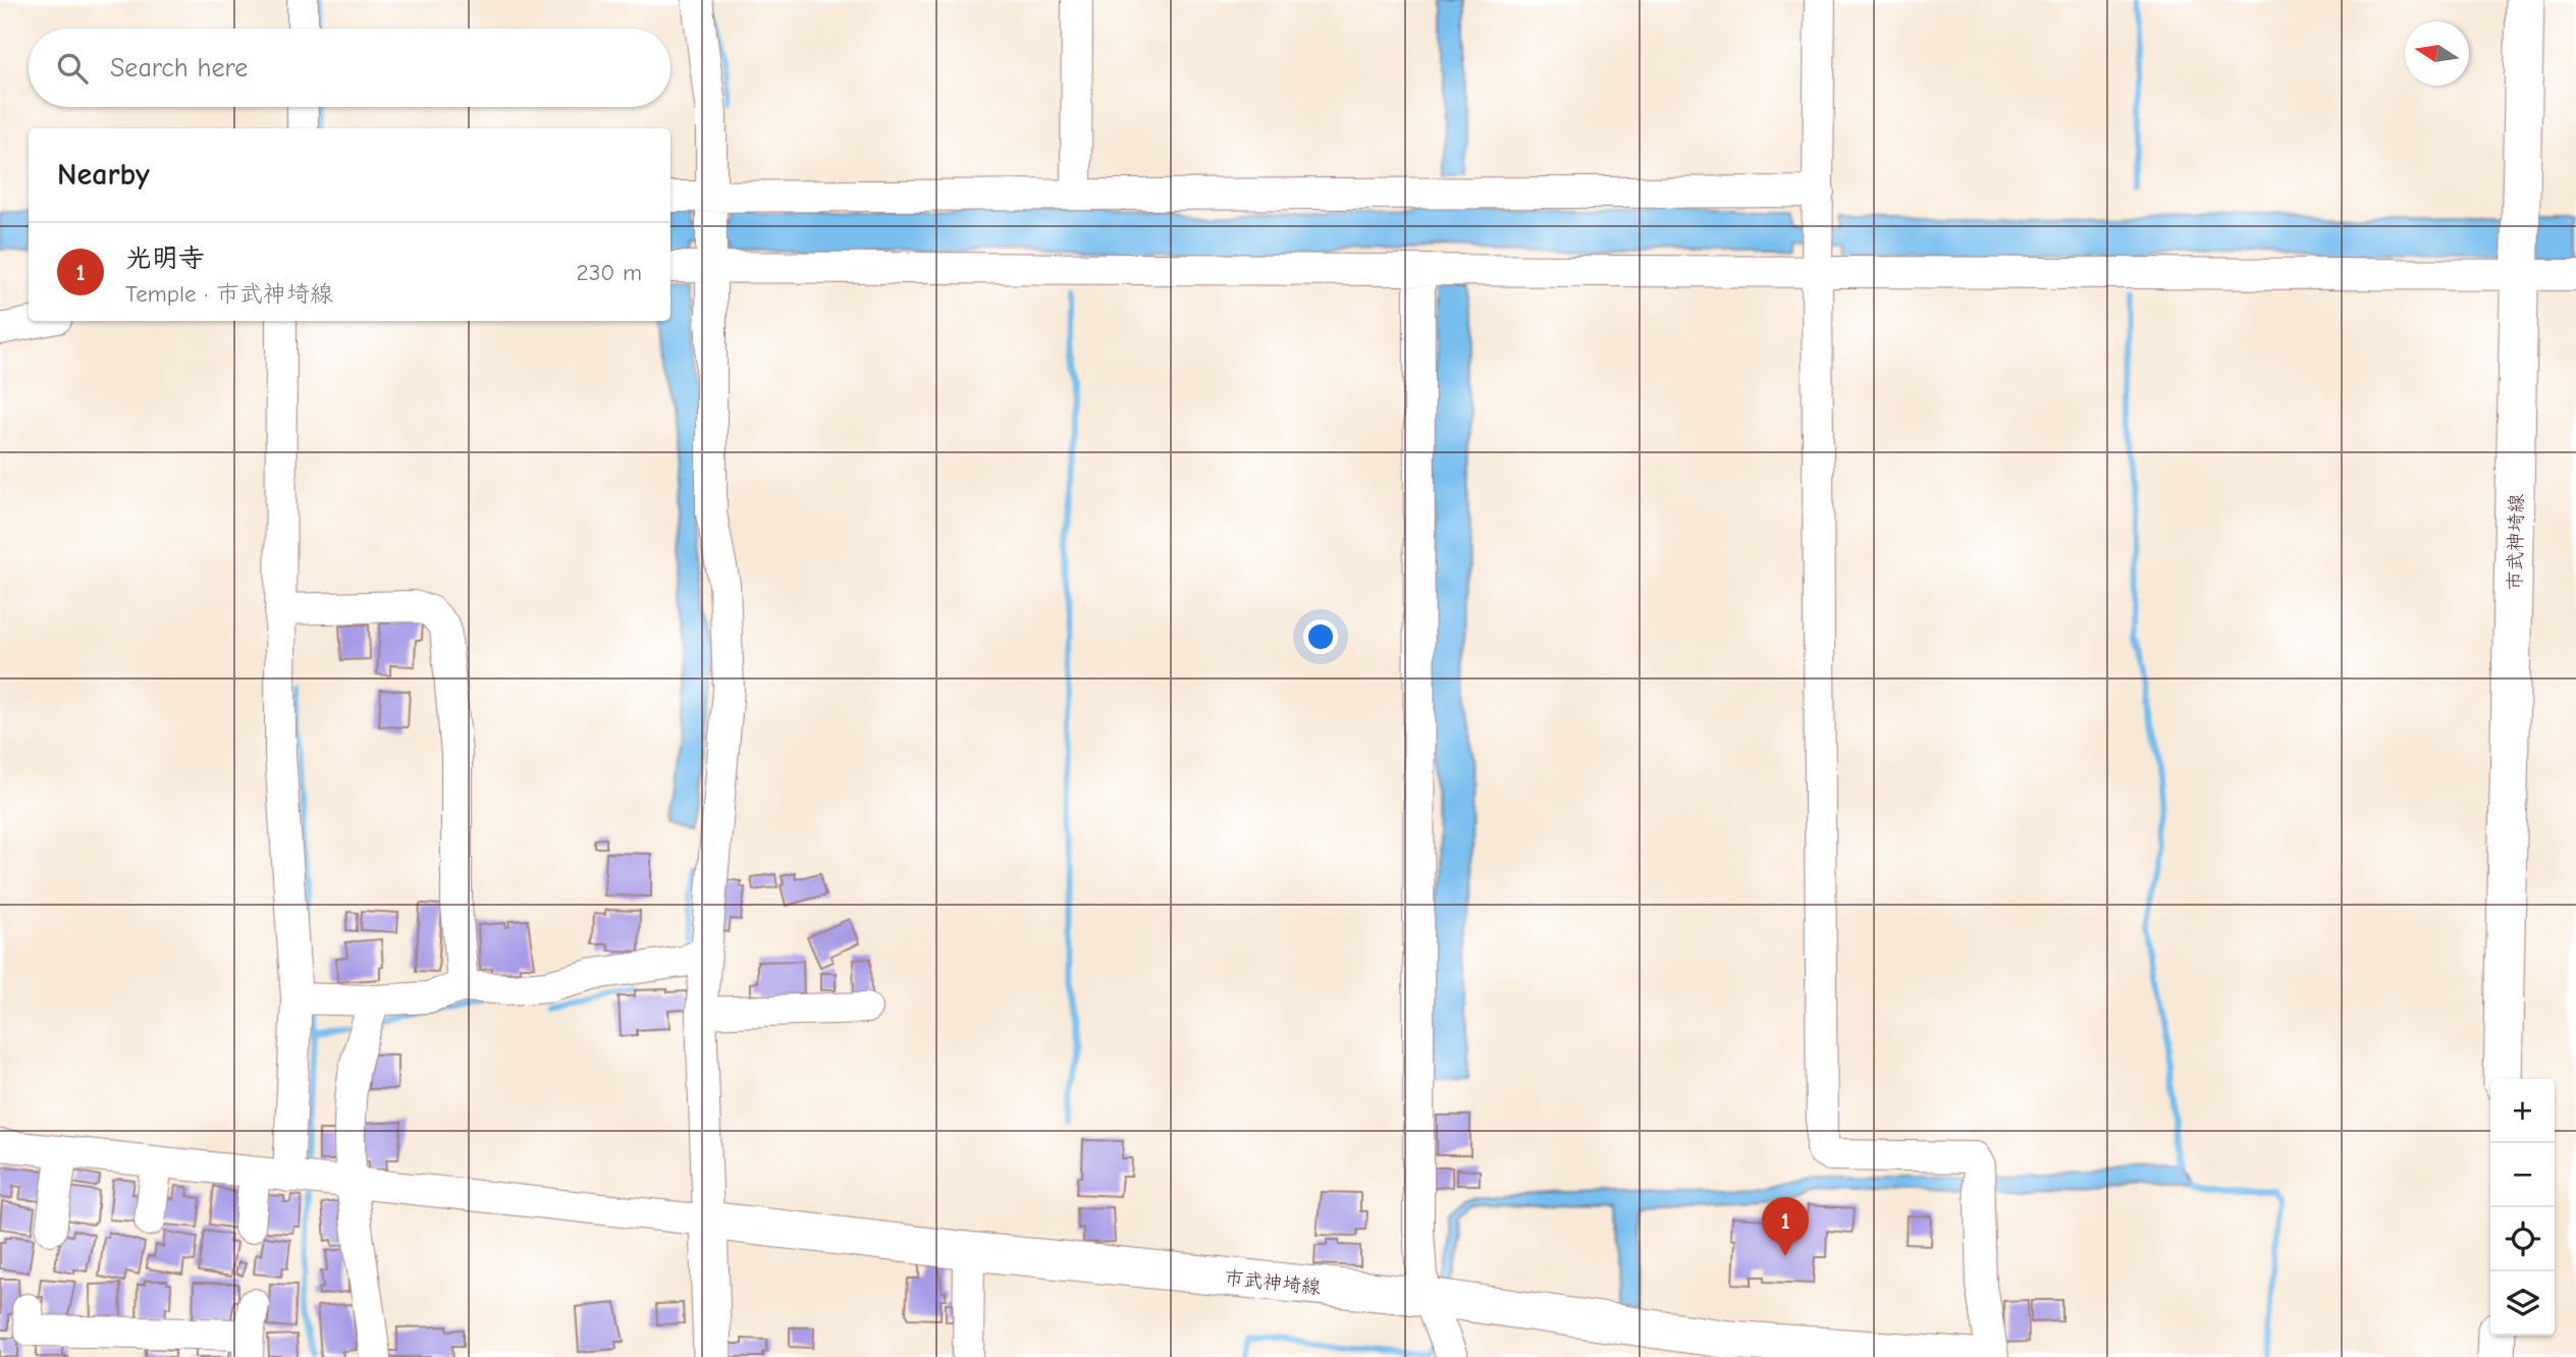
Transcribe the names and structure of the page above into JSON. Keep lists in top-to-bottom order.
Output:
{
  "streets": {
    "main road": ["市武神埼線"]
  },
  "north": "left",
  "page": {
    "search": "Search here",
    "heading": "Nearby",
    "list": [
      {
        "mark": "1",
        "name": "光明寺",
        "note": "Temple · 市武神埼線",
        "value": "230 m"
      }
    ],
    "map_buttons": ["+", "−"],
    "pins": "1"
  }
}
